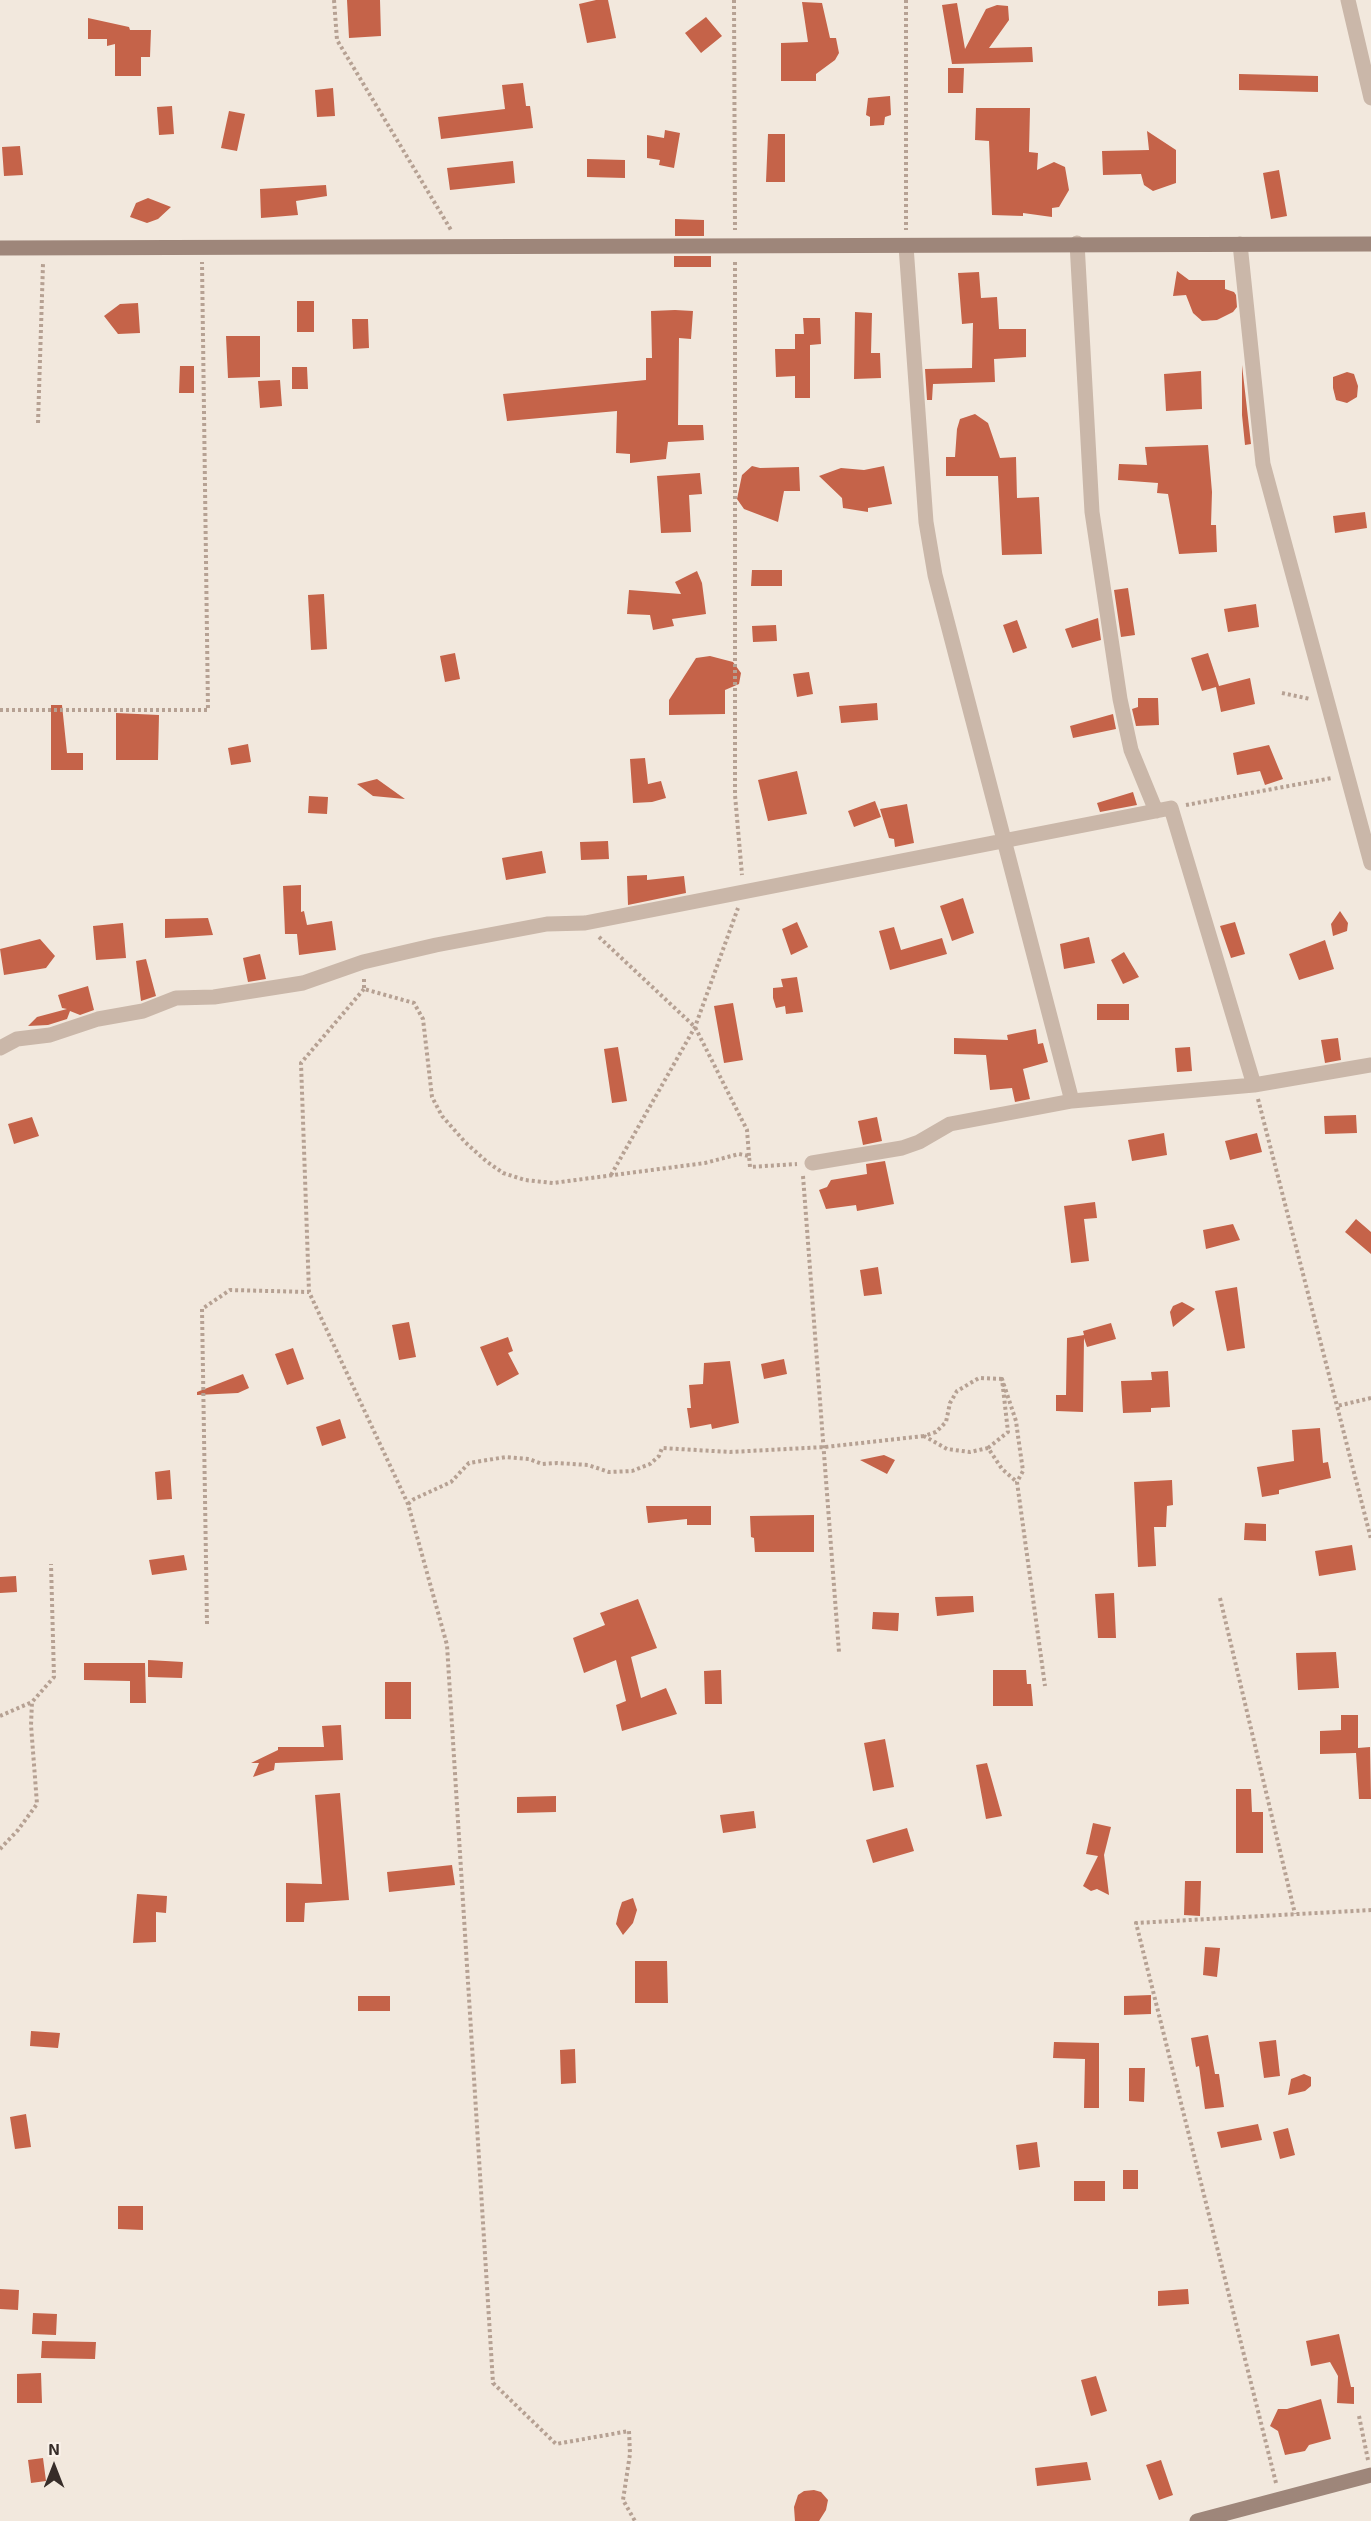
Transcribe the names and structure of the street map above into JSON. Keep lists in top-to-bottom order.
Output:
{
  "north": "top"
}
